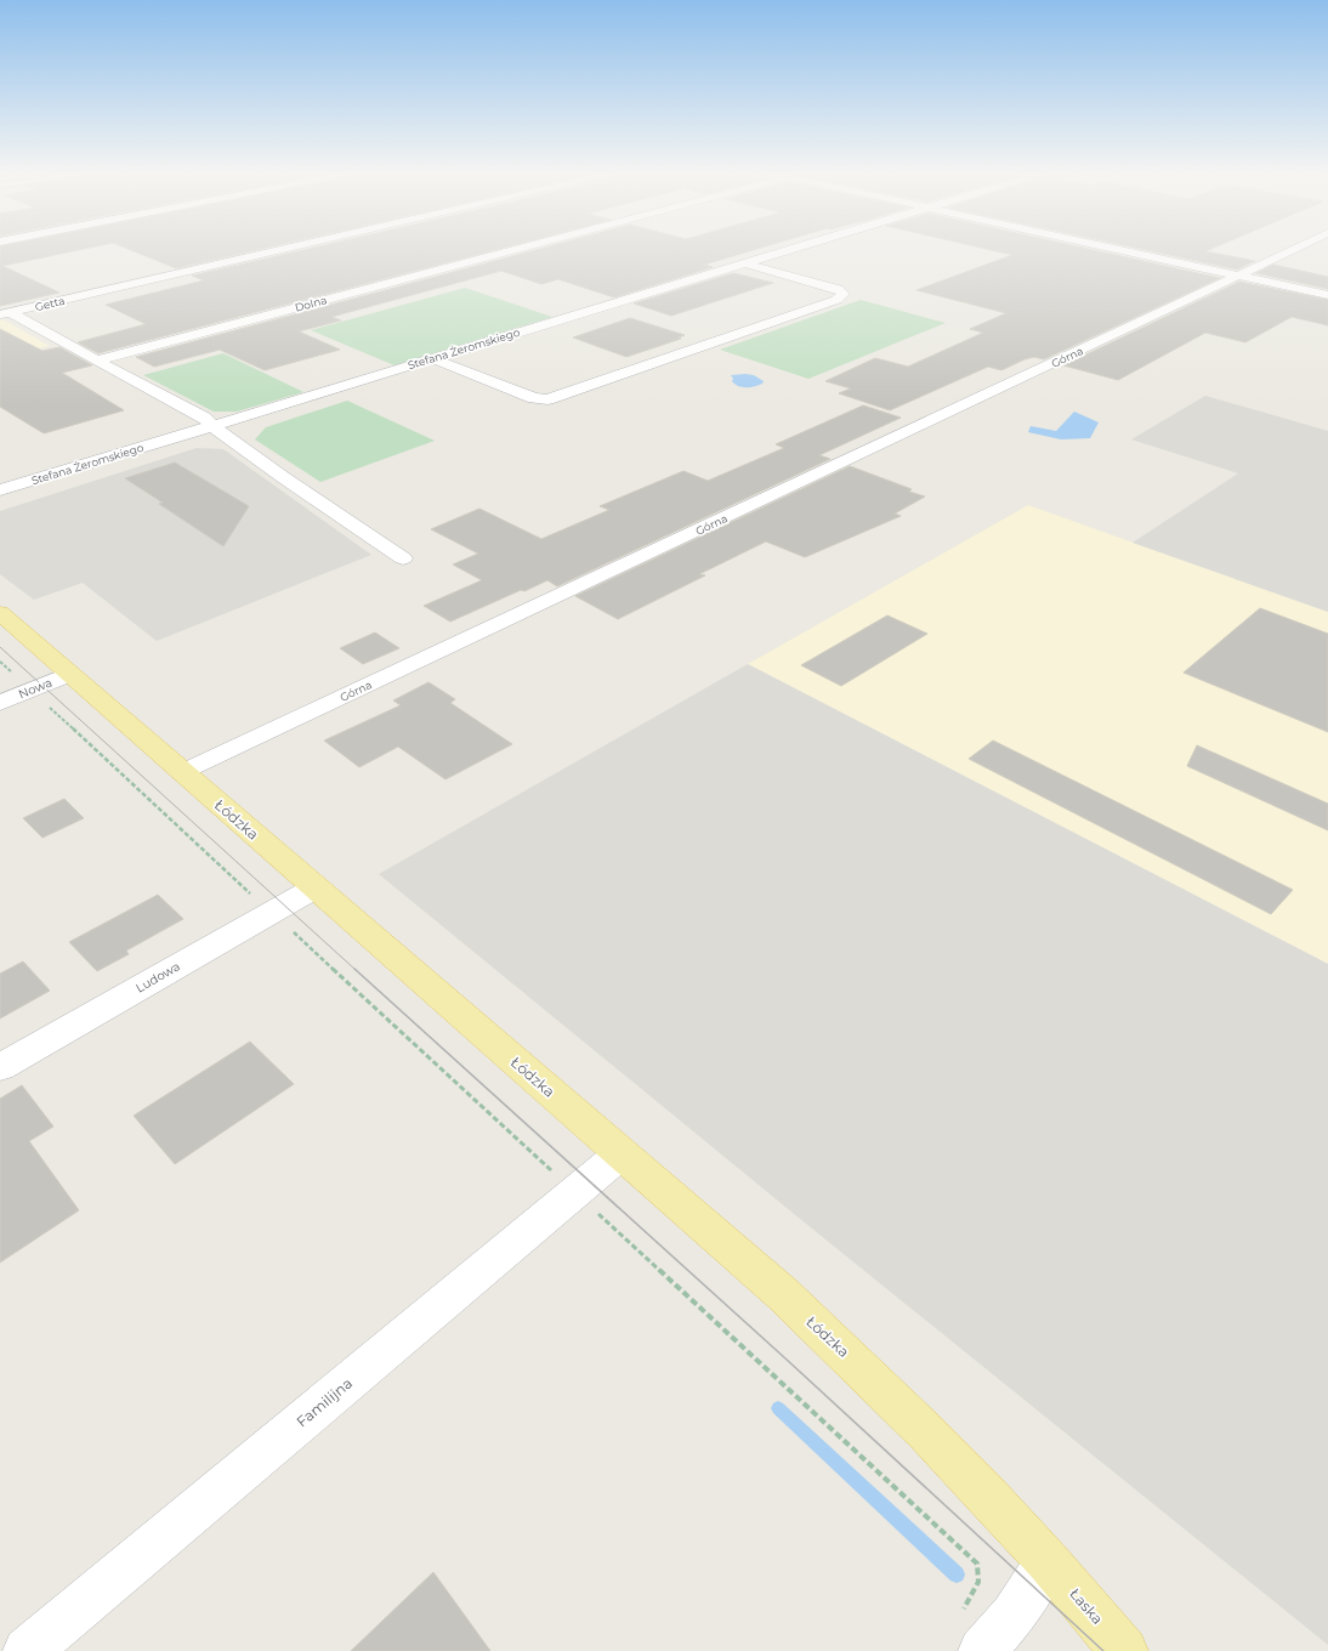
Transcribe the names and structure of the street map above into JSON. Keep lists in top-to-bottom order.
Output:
{
  "streets": {
    "main road": ["Łódzka", "Łaska"],
    "street": [
      "Getta",
      "Dolna",
      "Stefana Żeromskiego",
      "Górna",
      "Nowa",
      "Ludowa",
      "Familijna"
    ]
  },
  "crossings": [
    ["Górna", "Łódzka"],
    ["Nowa", "Łódzka"],
    ["Łódzka", "Ludowa"],
    ["Łódzka", "Familijna"],
    ["Łódzka", "Łaska"]
  ]
}
